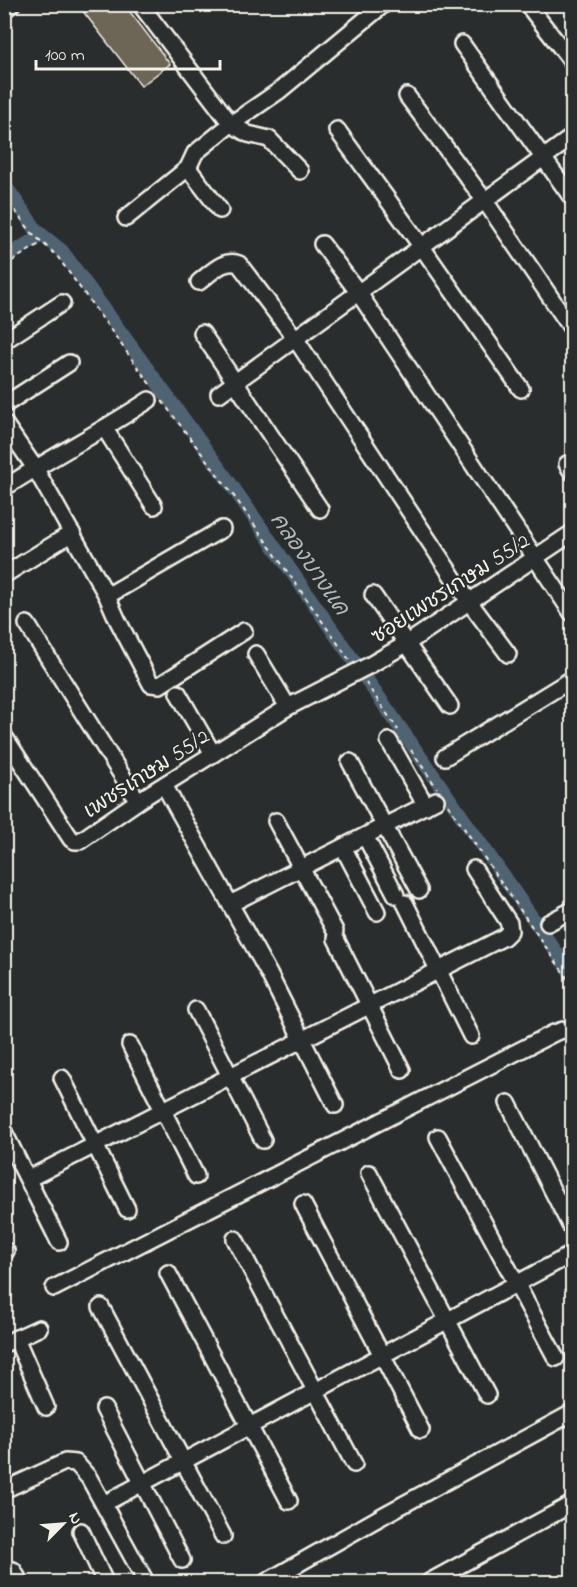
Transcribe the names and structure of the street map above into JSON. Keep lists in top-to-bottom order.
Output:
{
  "streets": {
    "street": ["ซอยเพชรเกษม 55/2", "เพชรเกษม 55/2"]
  },
  "crossings": [
    ["ซอยเพชรเกษม 55/2", "เพชรเกษม 55/2"]
  ],
  "water": ["คลองบางแค"],
  "scale_bar": "100 m",
  "north": "top right"
}
